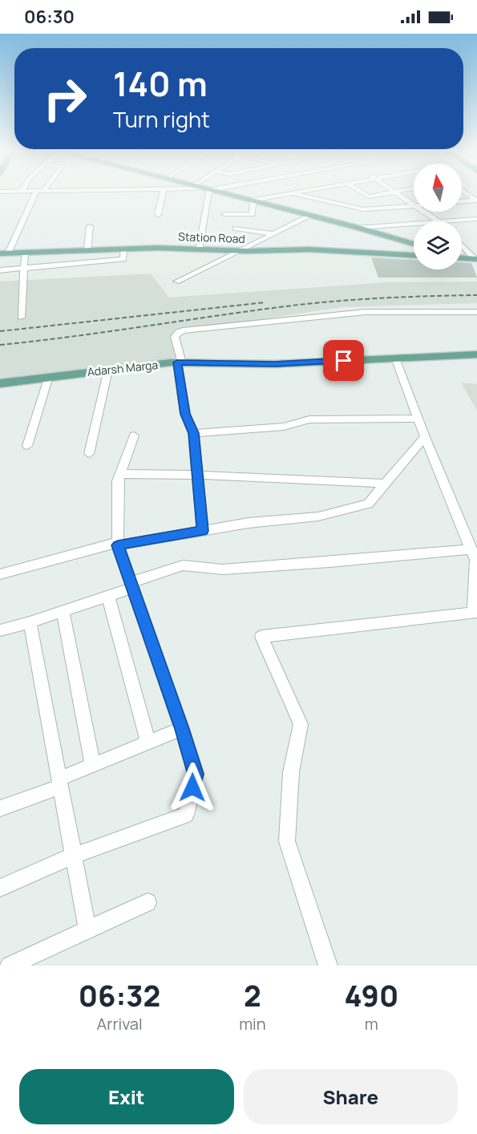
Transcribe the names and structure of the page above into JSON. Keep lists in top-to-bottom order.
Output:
{
  "streets": {
    "main road": ["Station Road", "Adarsh Marga"]
  },
  "north": "top",
  "page": {
    "status": "06:30",
    "turn": ["140 m", "Turn right"],
    "eta": [
      "06:32",
      "Arrival",
      "2",
      "min",
      "490",
      "m"
    ],
    "buttons": ["Exit", "Share"]
  }
}
